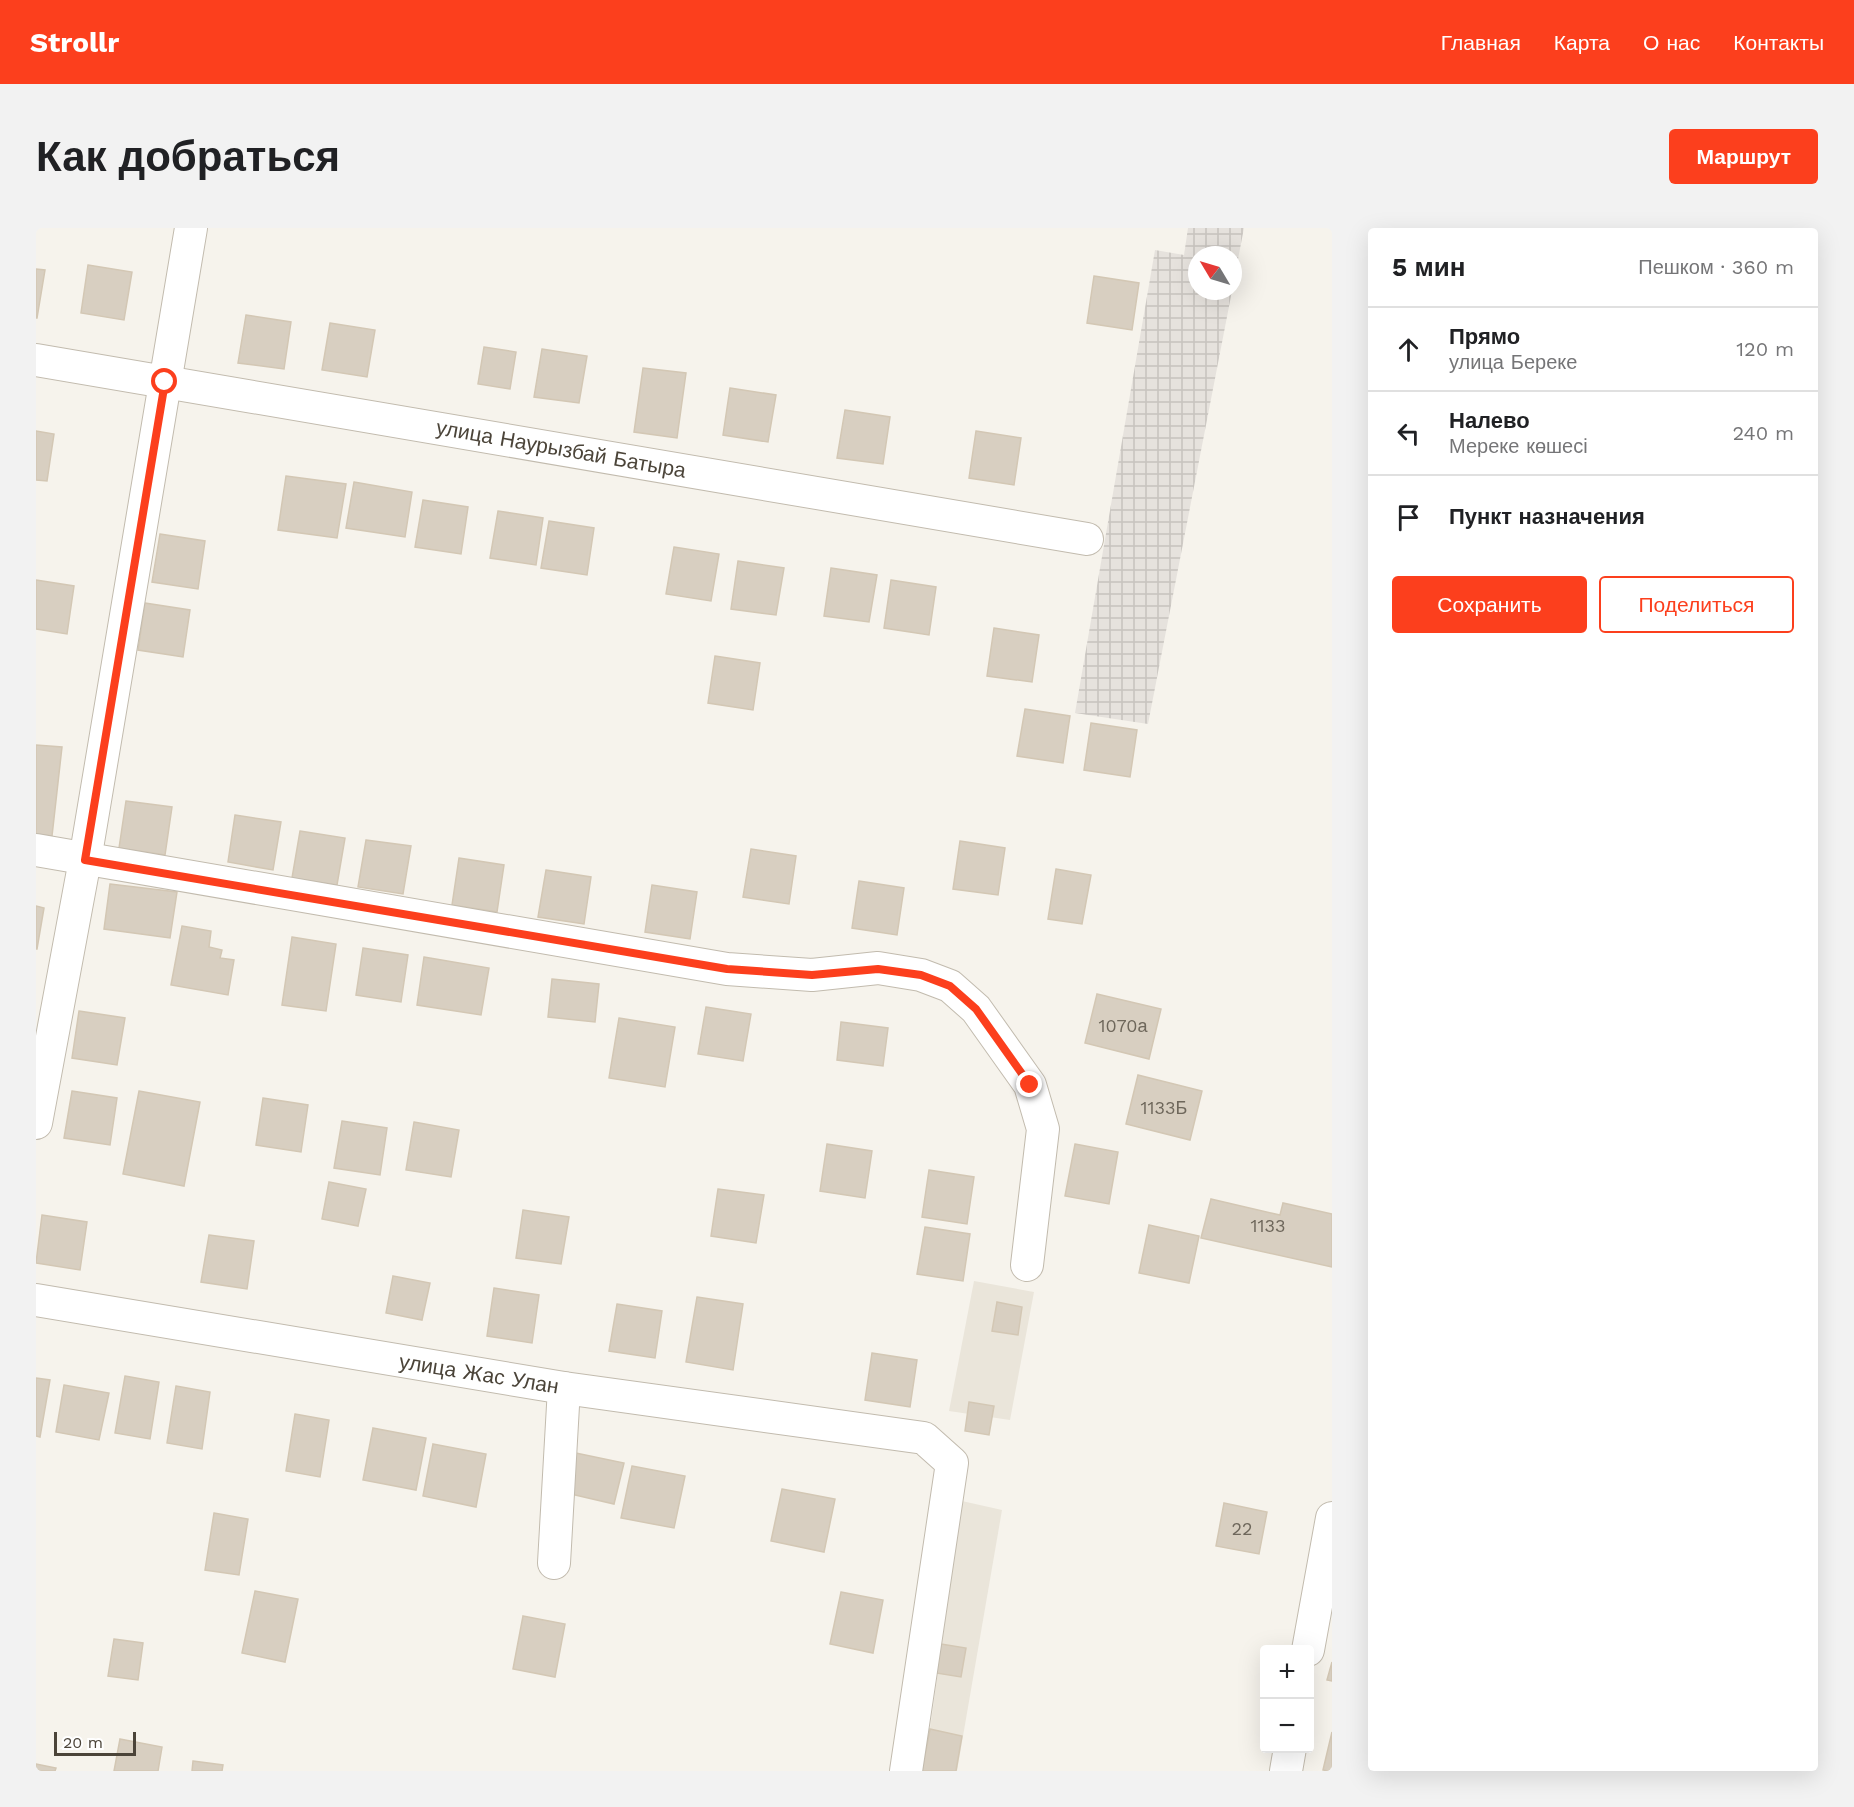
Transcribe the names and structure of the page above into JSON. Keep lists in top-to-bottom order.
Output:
{
  "streets": {
    "street": ["улица Наурызбай Батыра", "улица Жас Улан"]
  },
  "house_numbers": [
    "1070а",
    "1133Б",
    "1133",
    "22"
  ],
  "scale_bar": "20 m",
  "north": "top left",
  "page": {
    "header": "Strollr",
    "nav": [
      "Главная",
      "Карта",
      "О нас",
      "Контакты"
    ],
    "buttons": [
      "Маршрут",
      ["Сохранить", "Поделиться"]
    ],
    "title": "Как добраться",
    "heading": ["5 мин", "Пешком · 360 m"],
    "list": [
      ["Прямо", "улица Береке", "120 m"],
      ["Налево", "Мереке көшесі", "240 m"],
      "Пункт назначения"
    ],
    "map_buttons": ["+", "−"],
    "scale": "20 m"
  }
}
